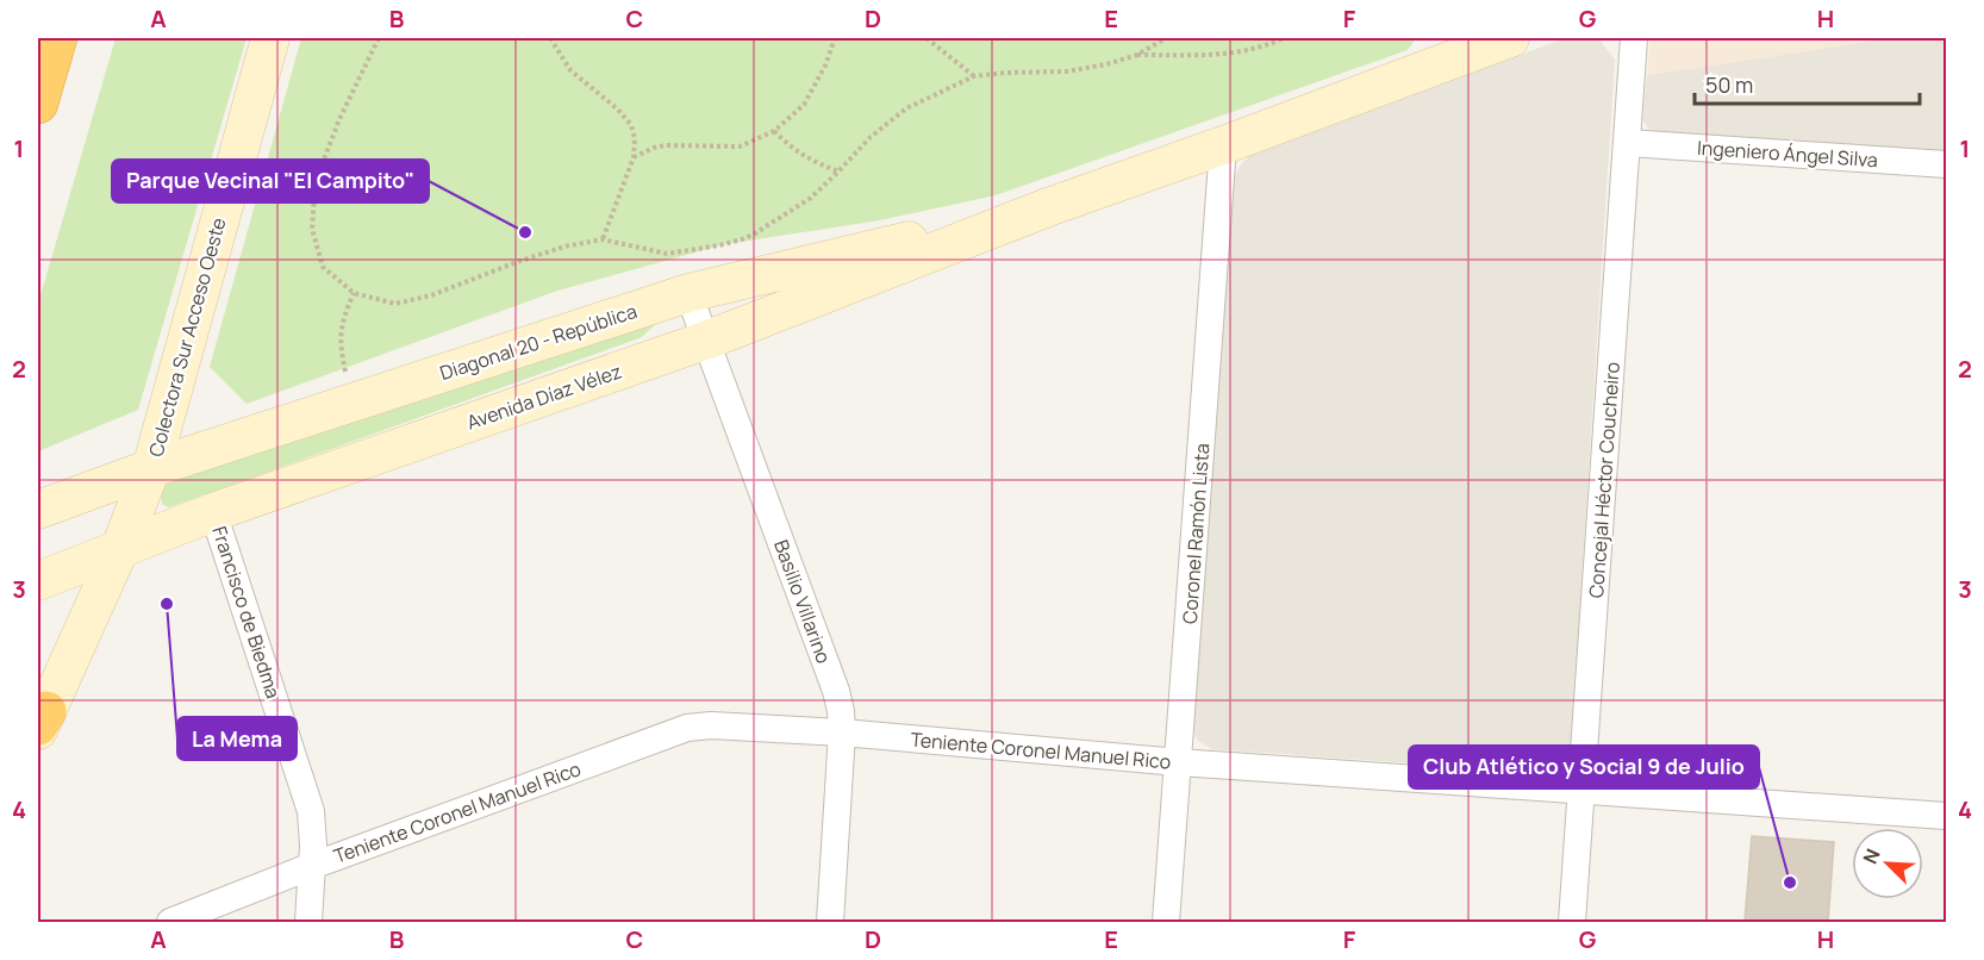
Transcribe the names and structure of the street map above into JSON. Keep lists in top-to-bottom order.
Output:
{
  "streets": {
    "main road": ["Colectora Sur Acceso Oeste", "Diagonal 20 - República", "Avenida Díaz Vélez"],
    "street": [
      "Ingeniero Ángel Silva",
      "Concejal Héctor Coucheiro",
      "Coronel Ramón Lista",
      "Basilio Villarino",
      "Francisco de Biedma",
      "Teniente Coronel Manuel Rico"
    ]
  },
  "crossings": [
    ["Ingeniero Ángel Silva", "Concejal Héctor Coucheiro"],
    ["Colectora Sur Acceso Oeste", "Diagonal 20 - República"],
    ["Colectora Sur Acceso Oeste", "Avenida Díaz Vélez"],
    ["Diagonal 20 - República", "Avenida Díaz Vélez"],
    ["Diagonal 20 - República", "Basilio Villarino"],
    ["Avenida Díaz Vélez", "Basilio Villarino"],
    ["Avenida Díaz Vélez", "Francisco de Biedma"],
    ["Concejal Héctor Coucheiro", "Teniente Coronel Manuel Rico"],
    ["Coronel Ramón Lista", "Teniente Coronel Manuel Rico"],
    ["Basilio Villarino", "Teniente Coronel Manuel Rico"],
    ["Francisco de Biedma", "Teniente Coronel Manuel Rico"]
  ],
  "places": ["Parque Vecinal \"El Campito\"", "La Mema", "Club Atlético y Social 9 de Julio"],
  "scale_bar": "50 m",
  "north": "top left",
  "grid": {
    "columns": [
      "A",
      "B",
      "C",
      "D",
      "E",
      "F",
      "G",
      "H"
    ],
    "rows": [
      "1",
      "2",
      "3",
      "4"
    ]
  }
}
